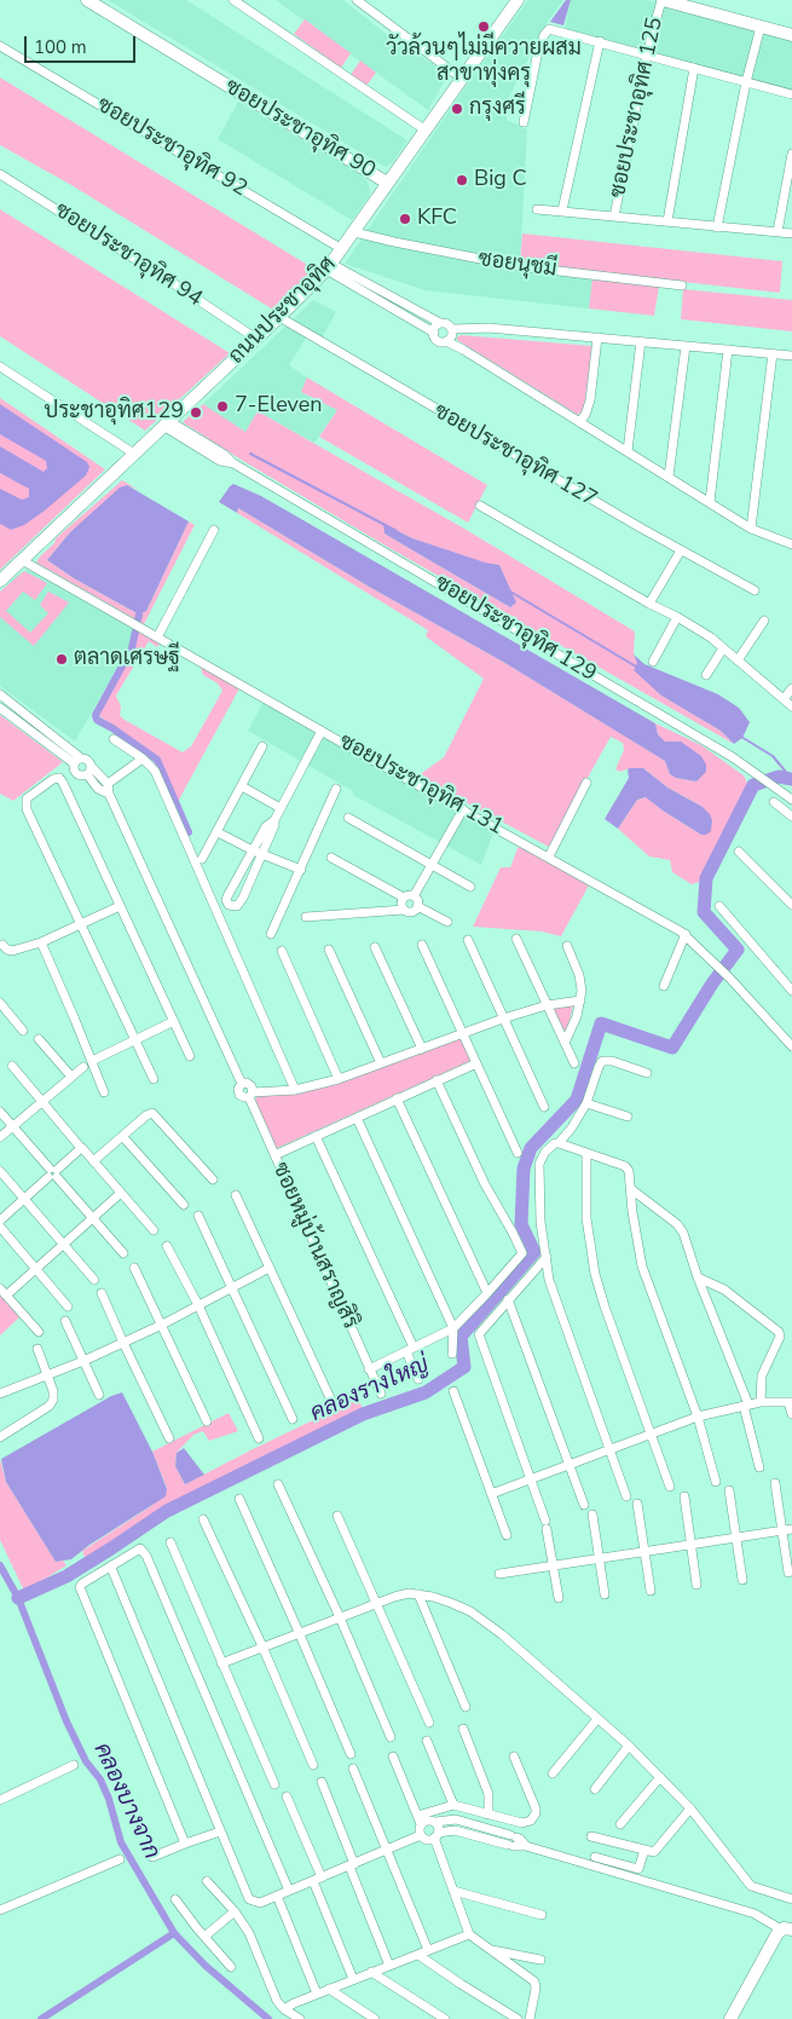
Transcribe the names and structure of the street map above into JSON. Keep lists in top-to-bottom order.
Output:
{
  "streets": {
    "main road": ["ซอยประชาอุทิศ 90", "ถนนประชาอุทิศ"],
    "street": [
      "ซอยประชาอุทิศ 125",
      "ซอยประชาอุทิศ 92",
      "ซอยประชาอุทิศ 94",
      "ซอยนุชมี",
      "ซอยประชาอุทิศ 127",
      "ซอยประชาอุทิศ 129",
      "ซอยประชาอุทิศ 131",
      "ซอยหมู่บ้านสราญสิริ"
    ]
  },
  "crossings": [
    ["ซอยประชาอุทิศ 90", "ถนนประชาอุทิศ"],
    ["ซอยประชาอุทิศ 92", "ถนนประชาอุทิศ"],
    ["ซอยประชาอุทิศ 94", "ถนนประชาอุทิศ"],
    ["ซอยนุชมี", "ถนนประชาอุทิศ"],
    ["ถนนประชาอุทิศ", "ซอยประชาอุทิศ 127"],
    ["ถนนประชาอุทิศ", "ซอยประชาอุทิศ 129"],
    ["ถนนประชาอุทิศ", "ซอยประชาอุทิศ 131"]
  ],
  "water": ["คลองรางใหญ่", "คลองบางจาก"],
  "places": [
    "วัวล้วนๆไม่มีควายผสม สาขาทุ่งครุ",
    "กรุงศรี",
    "Big C",
    "KFC",
    "7-Eleven",
    "ประชาอุทิศ129",
    "ตลาดเศรษฐี"
  ],
  "scale_bar": "100 m"
}
